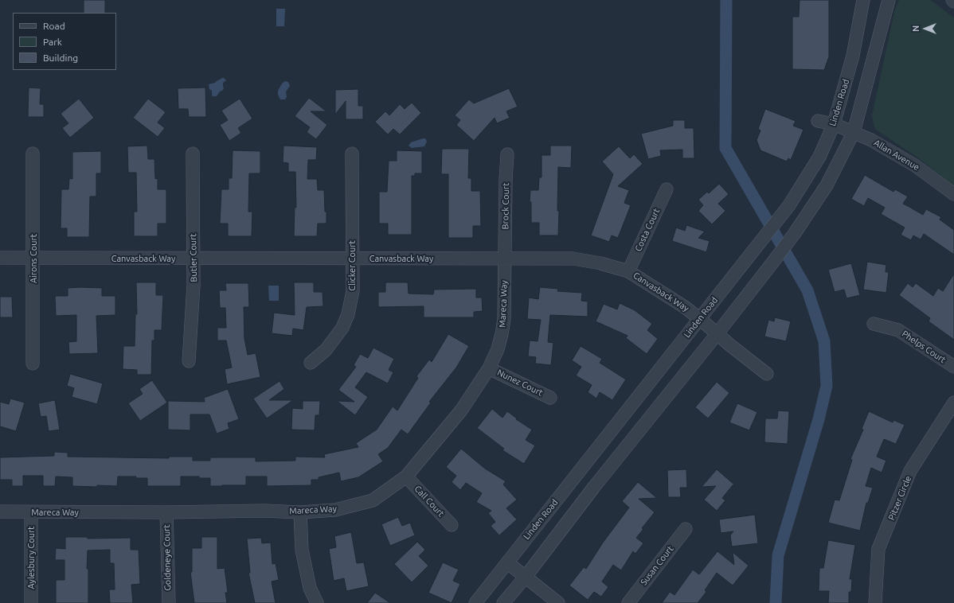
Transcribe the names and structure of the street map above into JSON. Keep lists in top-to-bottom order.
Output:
{
  "streets": {
    "street": [
      "Linden Road",
      "Allan Avenue",
      "Brock Court",
      "Costa Court",
      "Butler Court",
      "Airons Court",
      "Canvasback Way",
      "Clicker Court",
      "Mareca Way",
      "Phelps Court",
      "Nunez Court",
      "Pitzer Circle",
      "Call Court",
      "Aylesbury Court",
      "Goldeneye Court",
      "Susan Court"
    ]
  },
  "crossings": [
    ["Linden Road", "Allan Avenue"],
    ["Linden Road", "Canvasback Way"],
    ["Brock Court", "Canvasback Way"],
    ["Brock Court", "Mareca Way"],
    ["Costa Court", "Canvasback Way"],
    ["Butler Court", "Canvasback Way"],
    ["Airons Court", "Canvasback Way"],
    ["Canvasback Way", "Clicker Court"],
    ["Canvasback Way", "Mareca Way"],
    ["Mareca Way", "Nunez Court"],
    ["Mareca Way", "Call Court"],
    ["Mareca Way", "Aylesbury Court"],
    ["Mareca Way", "Goldeneye Court"]
  ],
  "legend": ["Road", "Park", "Building"],
  "north": "left"
}
